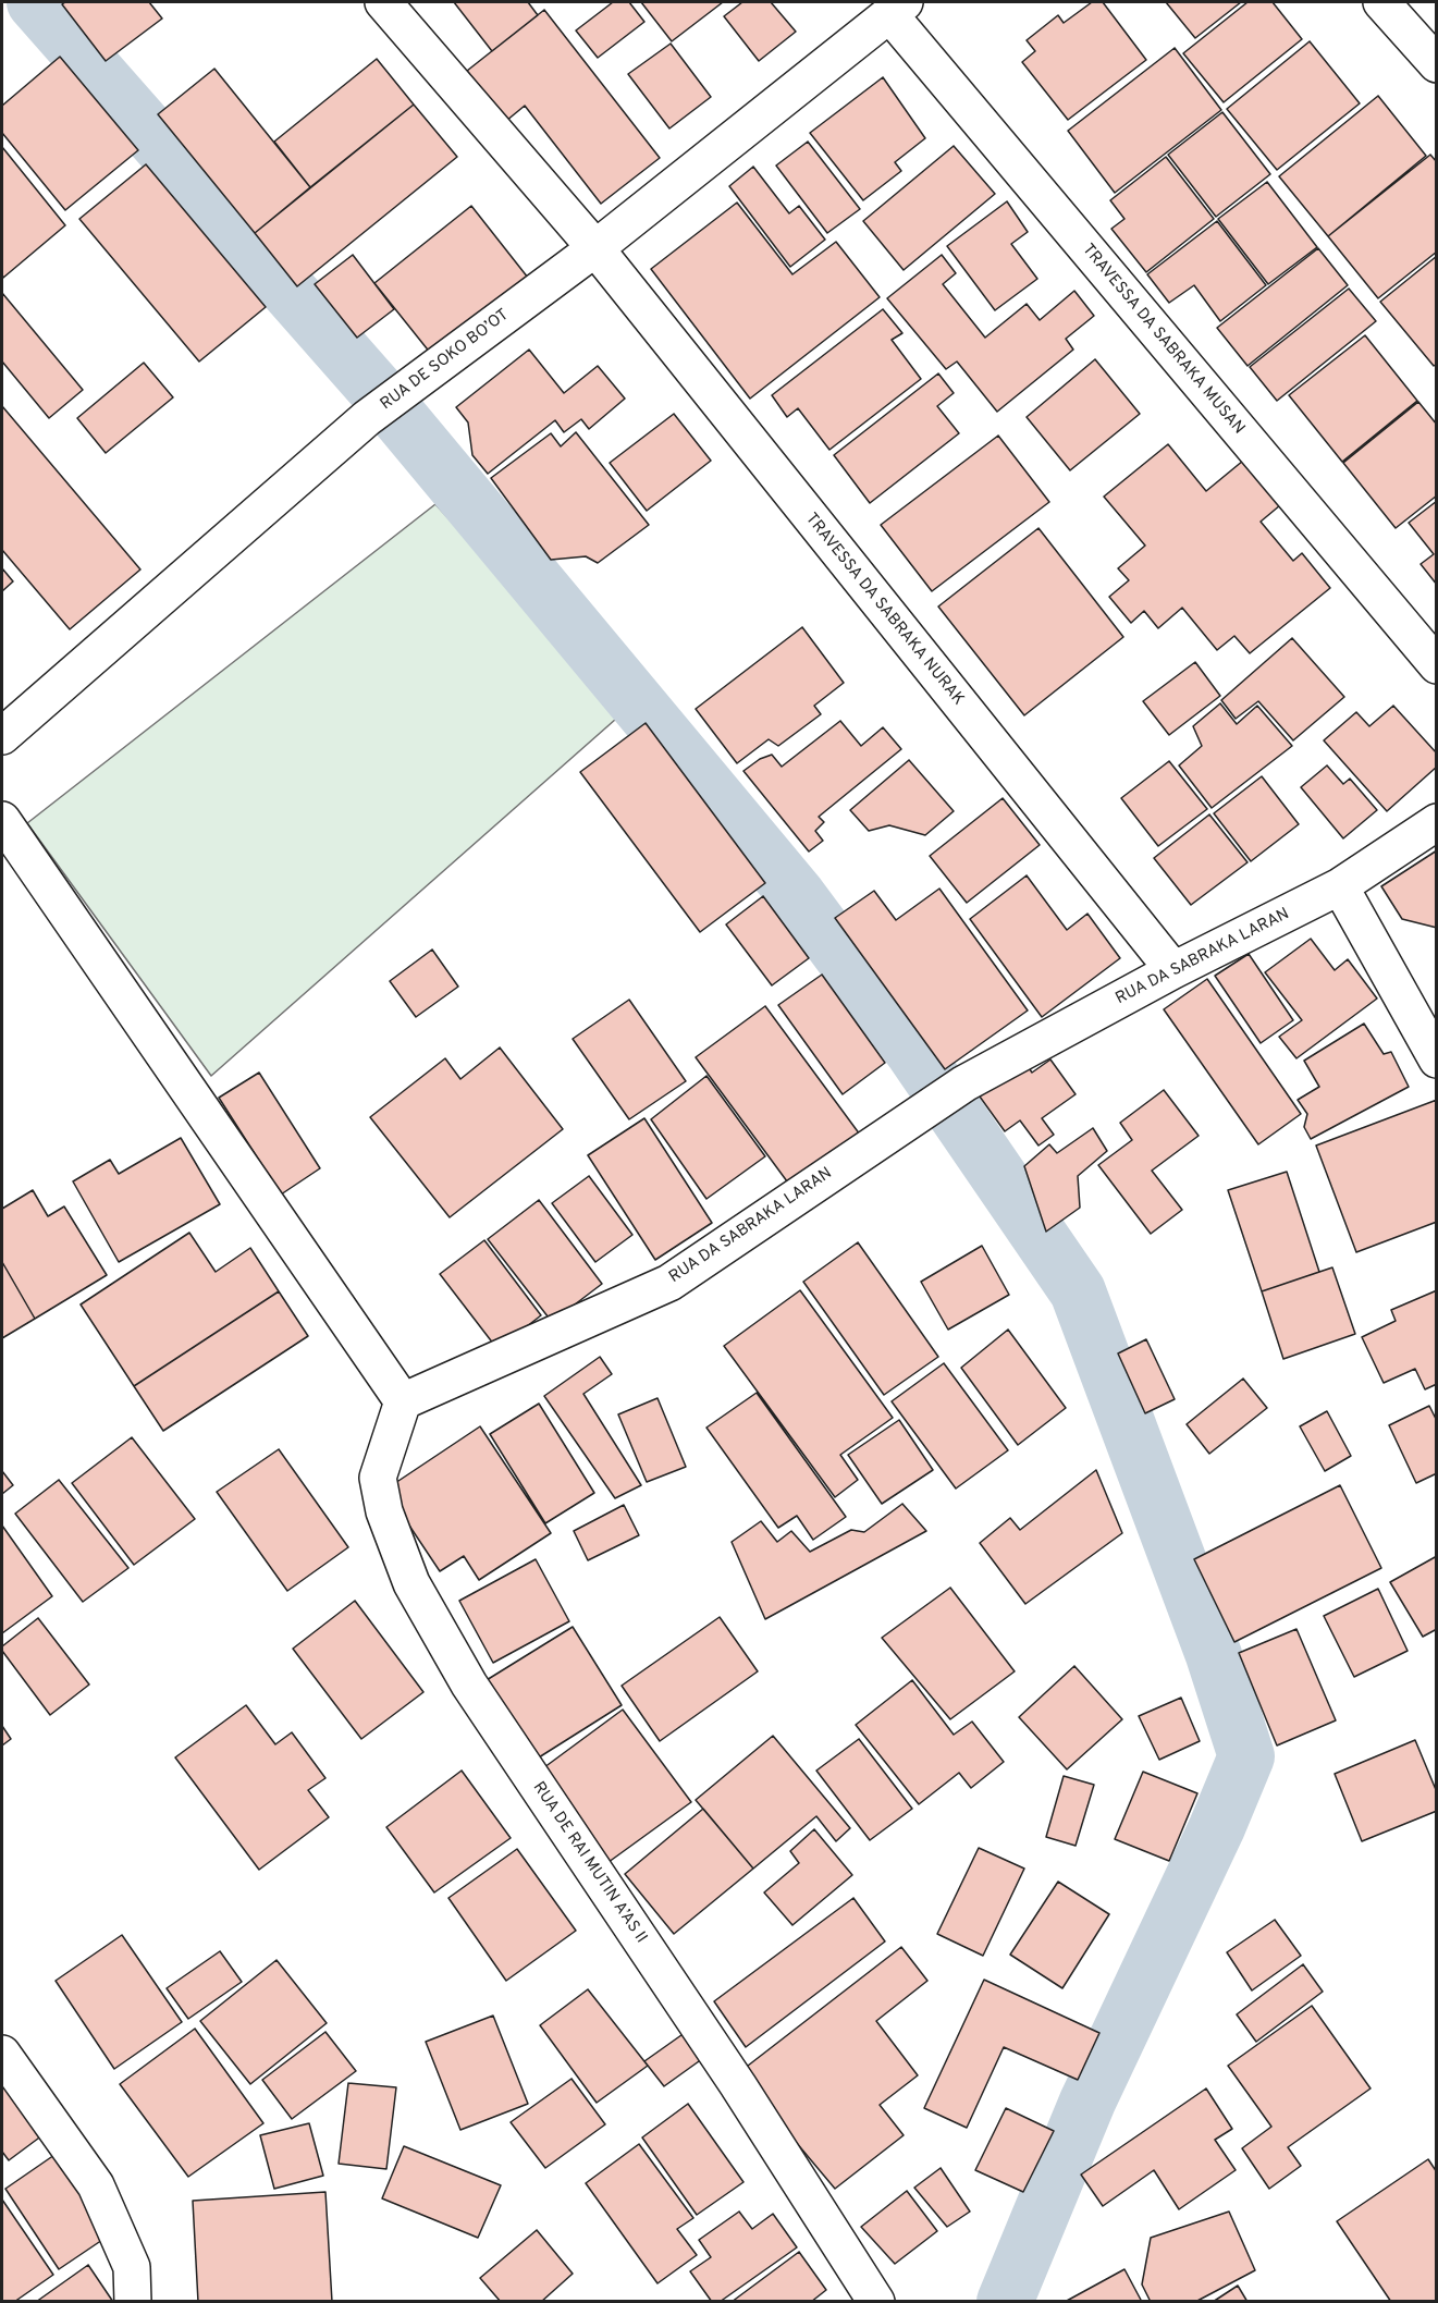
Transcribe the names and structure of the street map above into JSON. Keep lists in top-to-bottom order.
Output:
{
  "streets": {
    "street": [
      "TRAVESSA DA SABRAKA MUSAN",
      "RUA DE SOKO BO’OT",
      "TRAVESSA DA SABRAKA NURAK",
      "RUA DA SABRAKA LARAN",
      "RUA DE RAI MUTIN A’AS II"
    ]
  },
  "crossings": [
    ["TRAVESSA DA SABRAKA MUSAN", "RUA DE SOKO BO’OT"],
    ["RUA DE SOKO BO’OT", "TRAVESSA DA SABRAKA NURAK"],
    ["TRAVESSA DA SABRAKA NURAK", "RUA DA SABRAKA LARAN"],
    ["RUA DA SABRAKA LARAN", "RUA DE RAI MUTIN A’AS II"]
  ]
}
